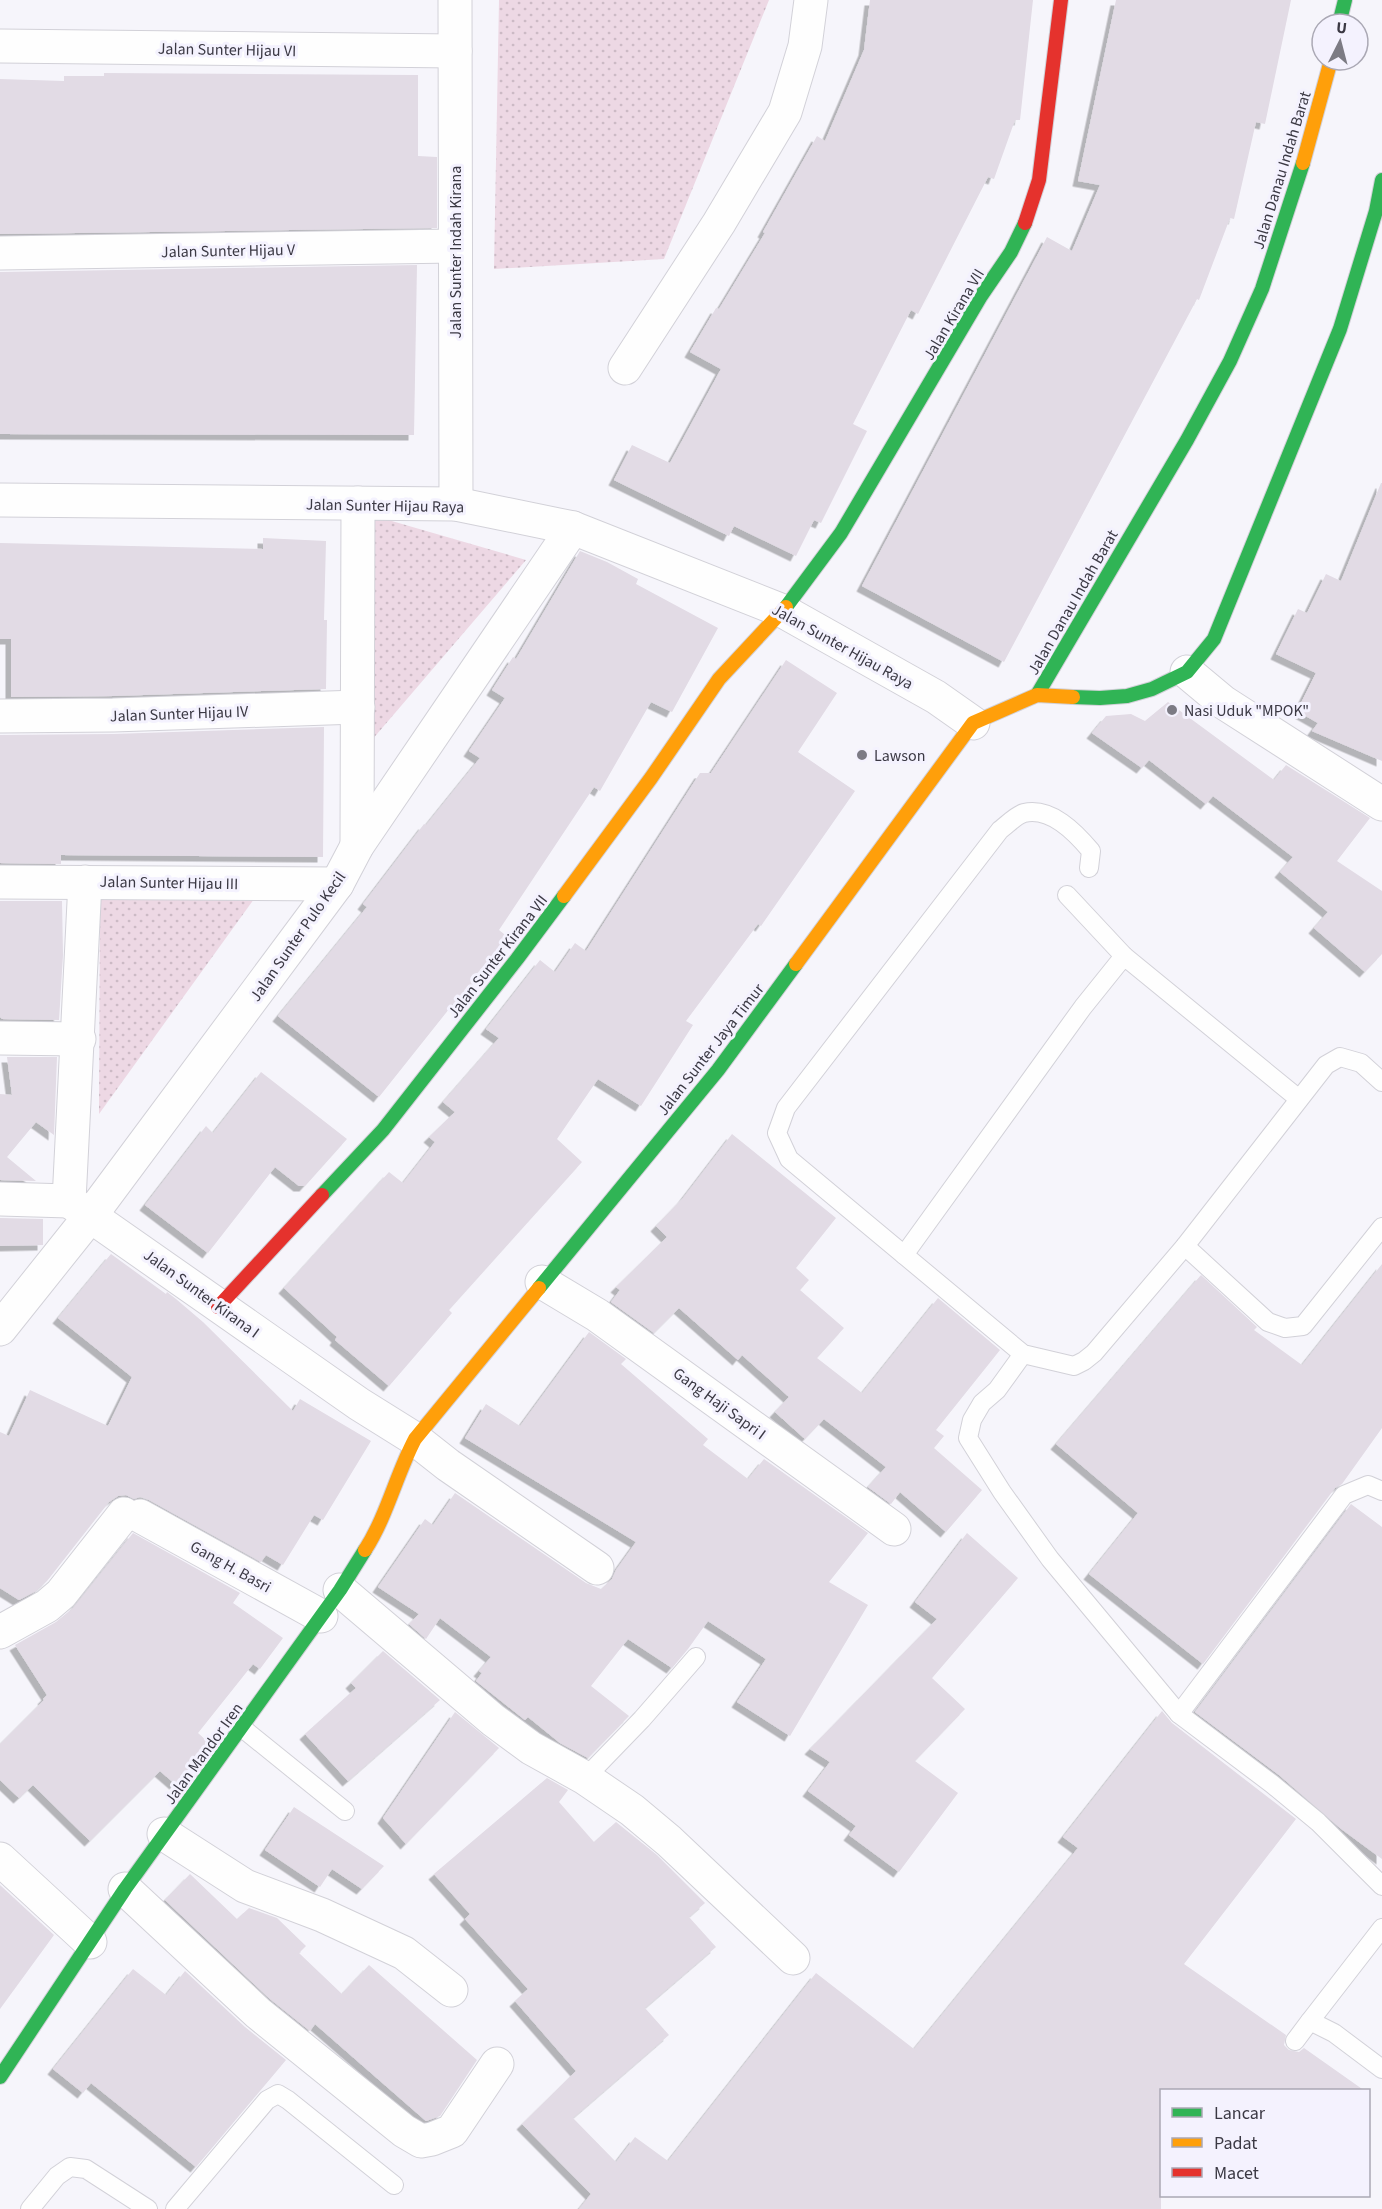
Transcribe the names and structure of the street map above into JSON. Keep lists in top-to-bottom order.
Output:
{
  "streets": {
    "street": [
      "Jalan Sunter Hijau VI",
      "Jalan Danau Indah Barat",
      "Jalan Sunter Hijau V",
      "Jalan Sunter Indah Kirana",
      "Jalan Kirana VII",
      "Jalan Sunter Hijau Raya",
      "Jalan Sunter Hijau IV",
      "Jalan Sunter Hijau III",
      "Jalan Sunter Pulo Kecil",
      "Jalan Sunter Kirana VII",
      "Jalan Sunter Jaya Timur",
      "Jalan Sunter Kirana I",
      "Gang Haji Sapri I",
      "Gang H. Basri",
      "Jalan Mandor Iren"
    ]
  },
  "crossings": [
    ["Jalan Sunter Hijau VI", "Jalan Sunter Indah Kirana"],
    ["Jalan Danau Indah Barat", "Jalan Sunter Jaya Timur"],
    ["Jalan Sunter Hijau V", "Jalan Sunter Indah Kirana"],
    ["Jalan Sunter Indah Kirana", "Jalan Sunter Hijau Raya"],
    ["Jalan Kirana VII", "Jalan Sunter Hijau Raya"],
    ["Jalan Kirana VII", "Jalan Sunter Kirana VII"],
    ["Jalan Sunter Hijau Raya", "Jalan Sunter Pulo Kecil"],
    ["Jalan Sunter Hijau Raya", "Jalan Sunter Kirana VII"],
    ["Jalan Sunter Hijau Raya", "Jalan Sunter Jaya Timur"],
    ["Jalan Sunter Hijau III", "Jalan Sunter Pulo Kecil"],
    ["Jalan Sunter Pulo Kecil", "Jalan Sunter Kirana I"],
    ["Jalan Sunter Kirana VII", "Jalan Sunter Kirana I"],
    ["Jalan Sunter Jaya Timur", "Jalan Sunter Kirana I"],
    ["Jalan Sunter Jaya Timur", "Gang Haji Sapri I"],
    ["Jalan Sunter Jaya Timur", "Jalan Mandor Iren"],
    ["Jalan Sunter Kirana I", "Jalan Mandor Iren"],
    ["Gang H. Basri", "Jalan Mandor Iren"]
  ],
  "places": ["Nasi Uduk \"MPOK\"", "Lawson"],
  "legend": ["Lancar", "Padat", "Macet"],
  "north": "top"
}
